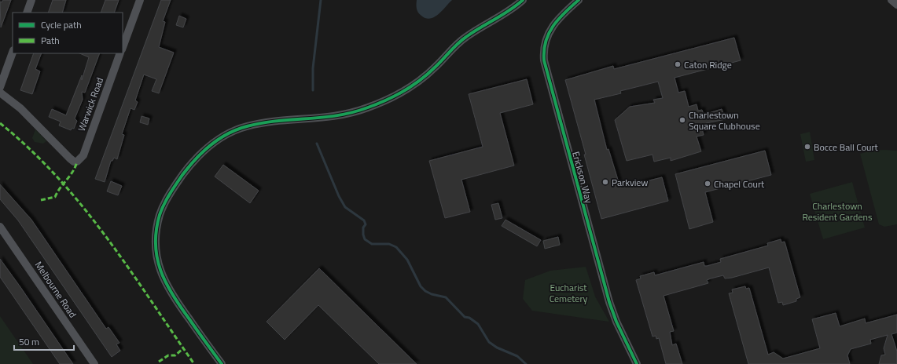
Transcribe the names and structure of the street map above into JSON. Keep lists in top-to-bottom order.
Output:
{
  "streets": {
    "street": ["Warwick Road", "Erickson Way", "Melbourne Road"]
  },
  "parks": ["Charlestown Resident Gardens", "Eucharist Cemetery"],
  "places": [
    "Caton Ridge",
    "Charlestown Square Clubhouse",
    "Bocce Ball Court",
    "Parkview",
    "Chapel Court"
  ],
  "legend": ["Cycle path", "Path"],
  "scale_bar": "50 m"
}
